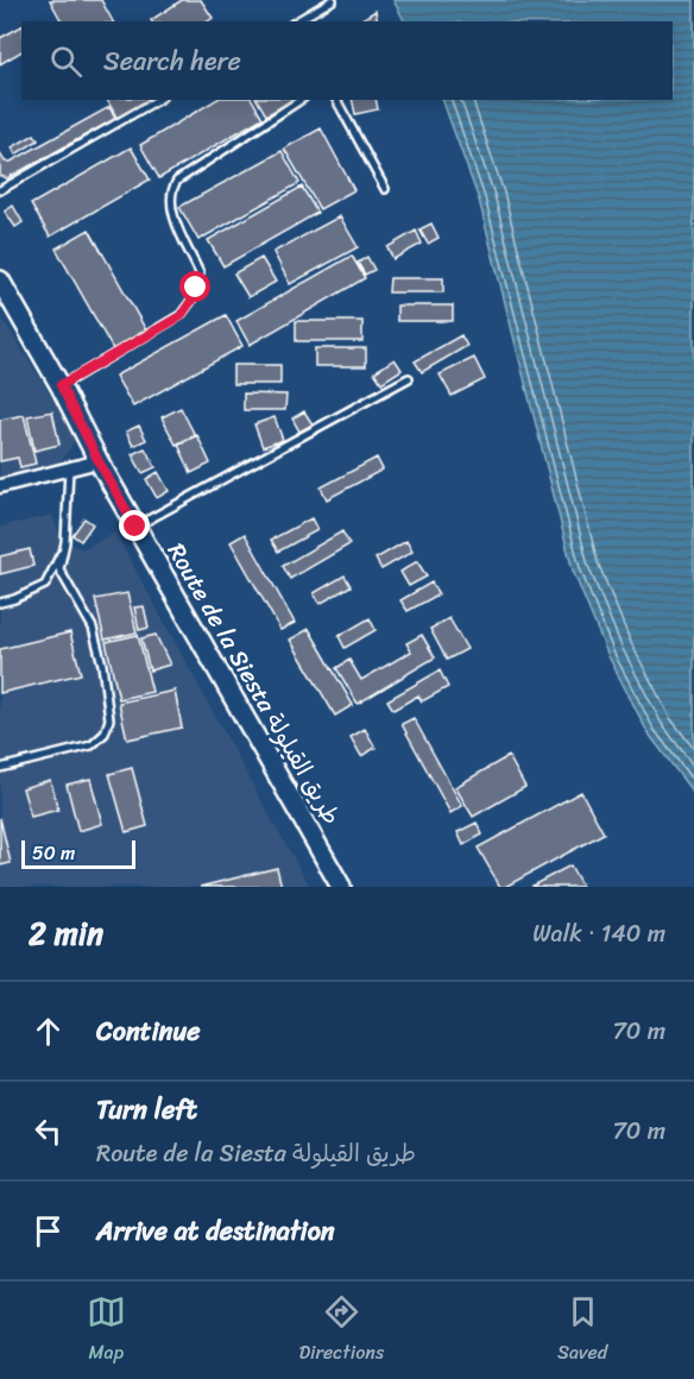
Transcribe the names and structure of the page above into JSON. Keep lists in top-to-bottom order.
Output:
{
  "streets": {
    "main road": ["Route de la Siesta طريق القيلولة"]
  },
  "scale_bar": "50 m",
  "page": {
    "search": "Search here",
    "scale": "50 m",
    "heading": ["2 min", "Walk · 140 m"],
    "list": [
      ["Continue", "70 m"],
      ["Turn left", "Route de la Siesta طريق القيلولة", "70 m"],
      "Arrive at destination"
    ],
    "nav": ["Map", "Directions", "Saved"]
  }
}
